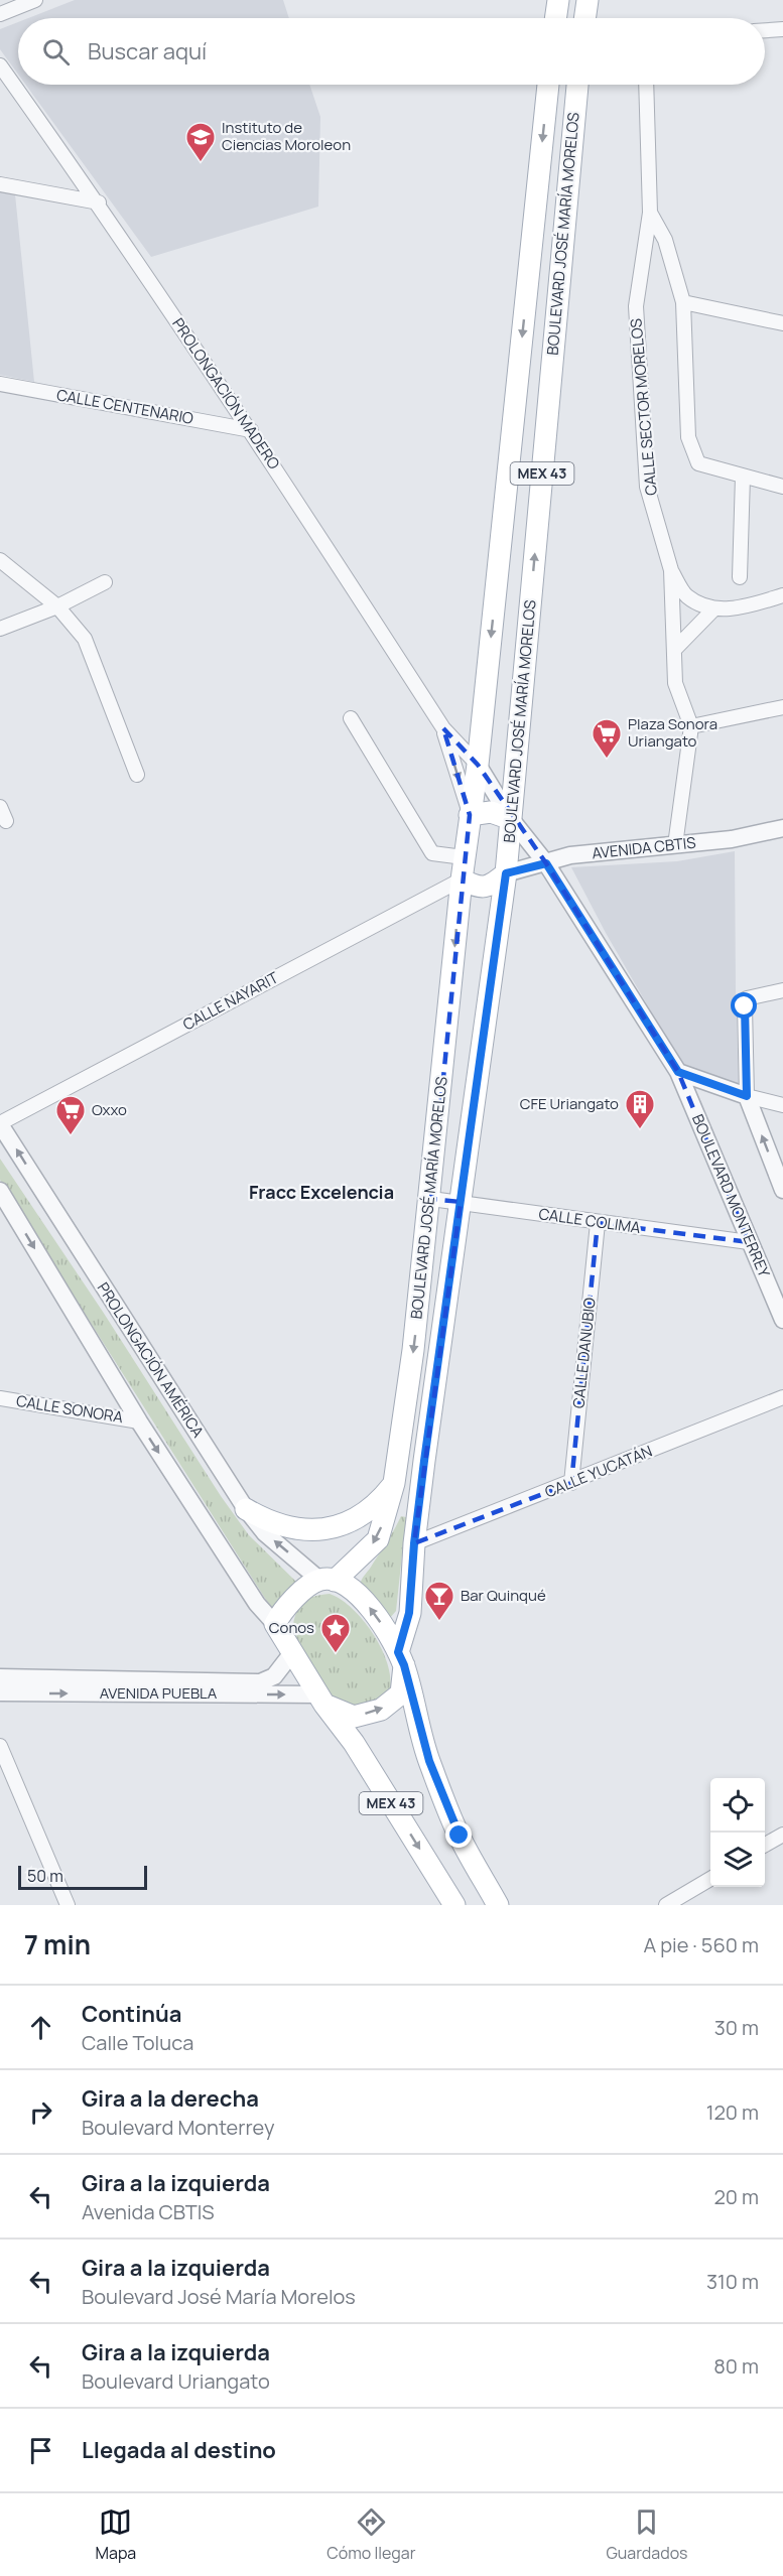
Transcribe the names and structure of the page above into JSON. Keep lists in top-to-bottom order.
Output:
{
  "streets": {
    "main road": ["BOULEVARD JOSÉ MARÍA MORELOS", "MEX 43"],
    "street": [
      "PROLONGACIÓN MADERO",
      "CALLE CENTENARIO",
      "CALLE SECTOR MORELOS",
      "AVENIDA CBTIS",
      "CALLE NAYARIT",
      "BOULEVARD MONTERREY",
      "CALLE COLIMA",
      "CALLE DANUBIO",
      "PROLONGACIÓN AMÉRICA",
      "CALLE SONORA",
      "CALLE YUCATÁN",
      "AVENIDA PUEBLA"
    ]
  },
  "crossings": [
    ["BOULEVARD JOSÉ MARÍA MORELOS", "PROLONGACIÓN MADERO"],
    ["BOULEVARD JOSÉ MARÍA MORELOS", "MEX 43"],
    ["BOULEVARD JOSÉ MARÍA MORELOS", "AVENIDA CBTIS"],
    ["BOULEVARD JOSÉ MARÍA MORELOS", "CALLE NAYARIT"],
    ["BOULEVARD JOSÉ MARÍA MORELOS", "BOULEVARD MONTERREY"],
    ["BOULEVARD JOSÉ MARÍA MORELOS", "CALLE COLIMA"],
    ["BOULEVARD JOSÉ MARÍA MORELOS", "PROLONGACIÓN AMÉRICA"],
    ["BOULEVARD JOSÉ MARÍA MORELOS", "CALLE YUCATÁN"],
    ["BOULEVARD JOSÉ MARÍA MORELOS", "AVENIDA PUEBLA"],
    ["PROLONGACIÓN MADERO", "CALLE CENTENARIO"],
    ["PROLONGACIÓN MADERO", "BOULEVARD MONTERREY"],
    ["CALLE SECTOR MORELOS", "AVENIDA CBTIS"],
    ["MEX 43", "PROLONGACIÓN AMÉRICA"],
    ["MEX 43", "AVENIDA PUEBLA"],
    ["AVENIDA CBTIS", "BOULEVARD MONTERREY"],
    ["CALLE NAYARIT", "PROLONGACIÓN AMÉRICA"],
    ["BOULEVARD MONTERREY", "CALLE COLIMA"],
    ["CALLE COLIMA", "CALLE DANUBIO"],
    ["CALLE DANUBIO", "CALLE YUCATÁN"],
    ["PROLONGACIÓN AMÉRICA", "AVENIDA PUEBLA"]
  ],
  "districts": ["Fracc Excelencia"],
  "places": {
    "school or university": ["Instituto de Ciencias Moroleon"],
    "supermarket": ["Plaza Sonora Uriangato", "Oxxo"],
    "building": ["CFE Uriangato"],
    "bar": ["Bar Quinqué"],
    "place": ["Conos"]
  },
  "scale_bar": "50 m",
  "page": {
    "search": "Buscar aquí",
    "scale": "50 m",
    "heading": ["7 min", "A pie · 560 m"],
    "list": [
      ["Continúa", "Calle Toluca", "30 m"],
      ["Gira a la derecha", "Boulevard Monterrey", "120 m"],
      ["Gira a la izquierda", "Avenida CBTIS", "20 m"],
      ["Gira a la izquierda", "Boulevard José María Morelos", "310 m"],
      ["Gira a la izquierda", "Boulevard Uriangato", "80 m"],
      "Llegada al destino"
    ],
    "nav": ["Mapa", "Cómo llegar", "Guardados"]
  }
}
